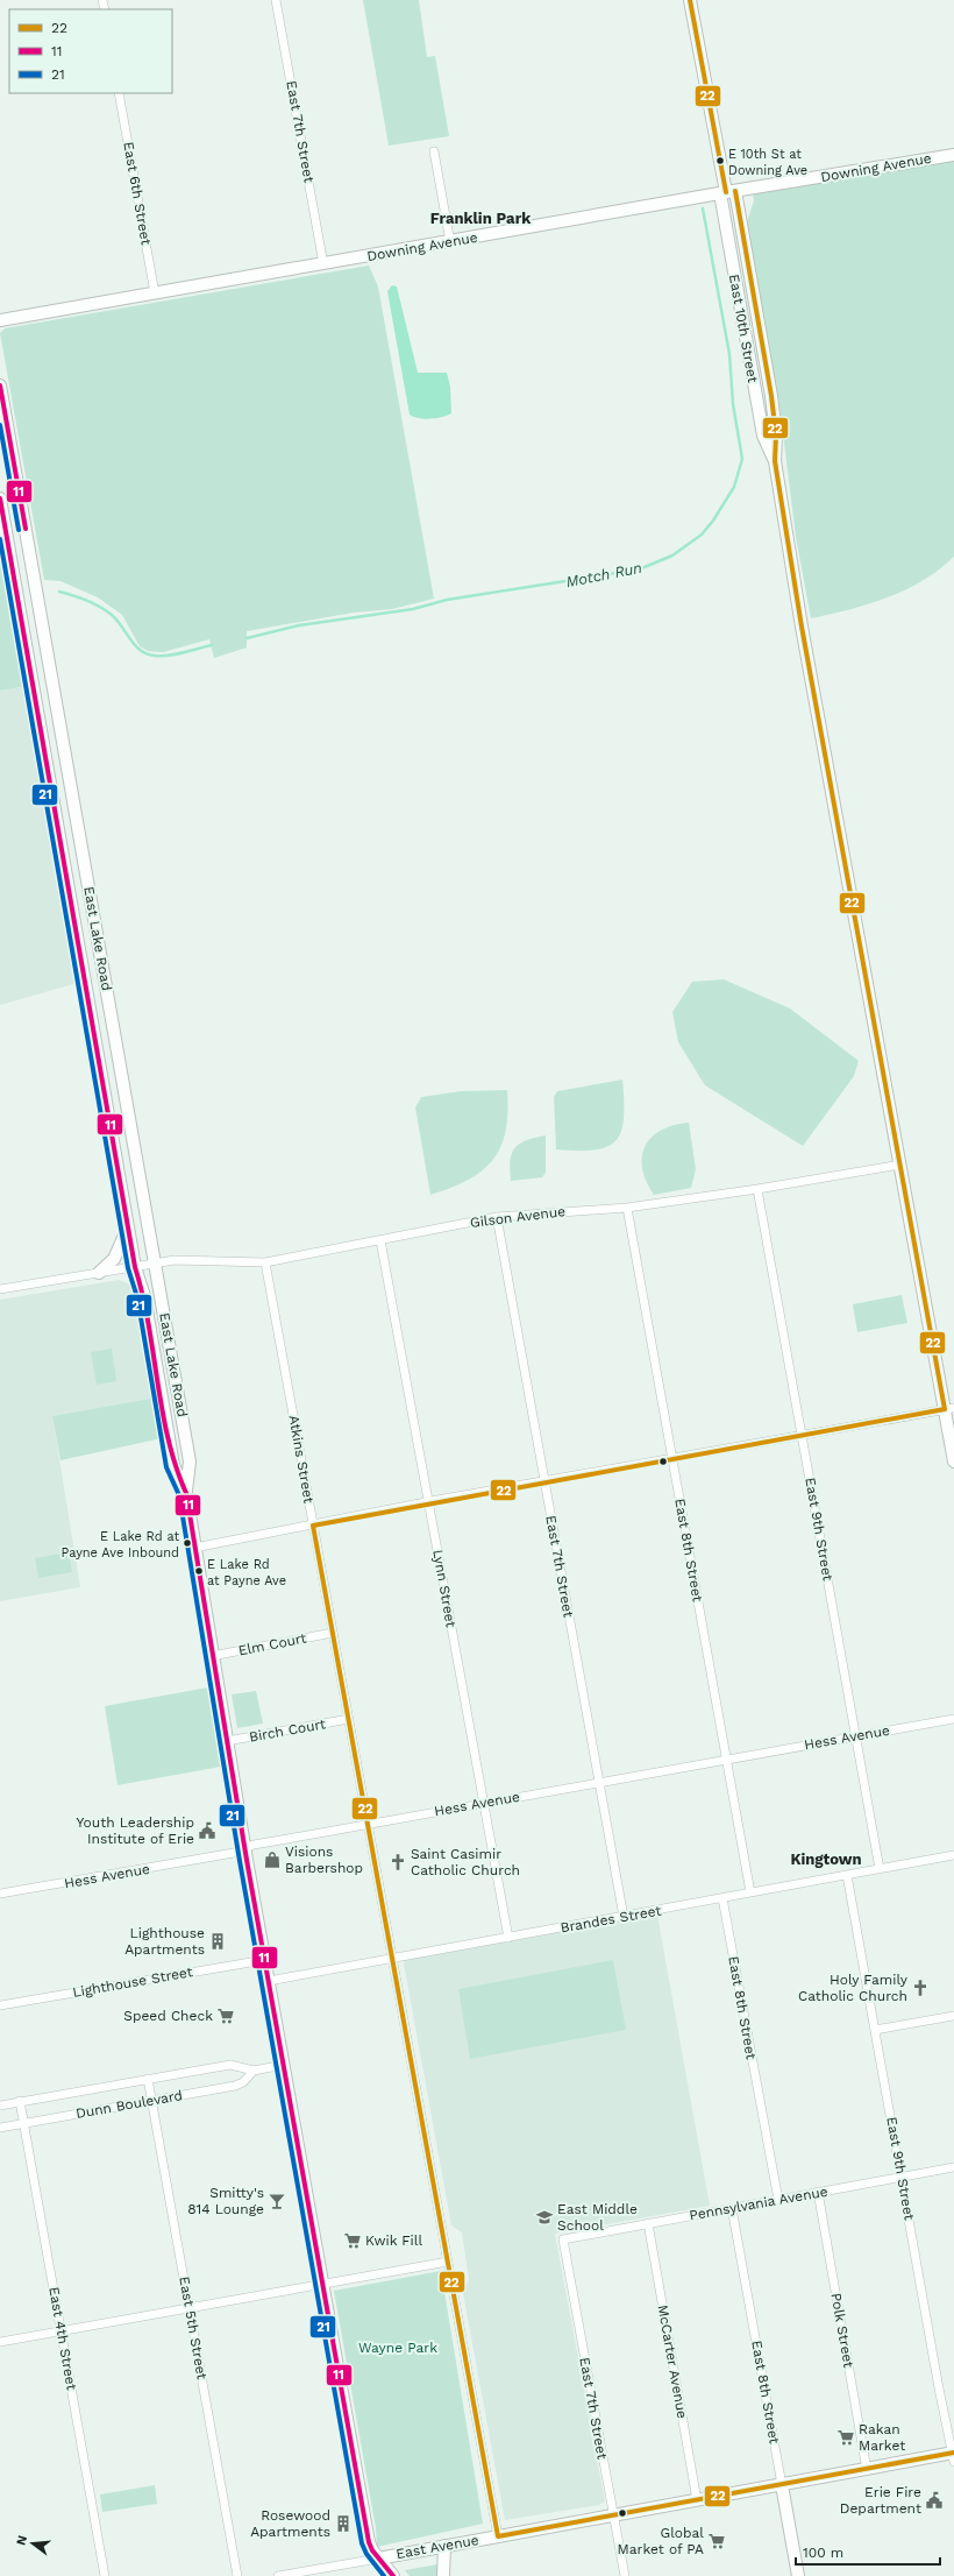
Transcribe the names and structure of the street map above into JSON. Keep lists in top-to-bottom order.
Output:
{
  "streets": {
    "main road": [
      "Downing Avenue",
      "East 10th Street",
      "East Lake Road",
      "East 8th Street",
      "East Avenue"
    ],
    "street": [
      "East 7th Street",
      "East 6th Street",
      "Gilson Avenue",
      "Atkins Street",
      "East 9th Street",
      "Lynn Street",
      "Elm Court",
      "Birch Court",
      "Hess Avenue",
      "Brandes Street",
      "Lighthouse Street",
      "Dunn Boulevard",
      "Pennsylvania Avenue",
      "East 5th Street",
      "Polk Street",
      "East 4th Street",
      "McCarter Avenue"
    ]
  },
  "crossings": [
    ["East 7th Street", "Downing Avenue"],
    ["East 7th Street", "Gilson Avenue"],
    ["East 7th Street", "Hess Avenue"],
    ["East 7th Street", "Brandes Street"],
    ["East 7th Street", "Pennsylvania Avenue"],
    ["East 7th Street", "East Avenue"],
    ["Downing Avenue", "East 6th Street"],
    ["Downing Avenue", "East 10th Street"],
    ["East 10th Street", "Gilson Avenue"],
    ["East Lake Road", "Gilson Avenue"],
    ["East Lake Road", "Elm Court"],
    ["East Lake Road", "Birch Court"],
    ["East Lake Road", "Hess Avenue"],
    ["East Lake Road", "Brandes Street"],
    ["East Lake Road", "Lighthouse Street"],
    ["East Lake Road", "Dunn Boulevard"],
    ["East Lake Road", "East Avenue"],
    ["Gilson Avenue", "Atkins Street"],
    ["Gilson Avenue", "East 9th Street"],
    ["Gilson Avenue", "East 8th Street"],
    ["Gilson Avenue", "Lynn Street"],
    ["Atkins Street", "Elm Court"],
    ["Atkins Street", "Birch Court"],
    ["Atkins Street", "Hess Avenue"],
    ["Atkins Street", "Brandes Street"],
    ["Atkins Street", "East Avenue"],
    ["East 9th Street", "Hess Avenue"],
    ["East 9th Street", "Brandes Street"],
    ["East 9th Street", "Pennsylvania Avenue"],
    ["East 9th Street", "East Avenue"],
    ["East 8th Street", "Hess Avenue"],
    ["East 8th Street", "Brandes Street"],
    ["East 8th Street", "Pennsylvania Avenue"],
    ["East 8th Street", "East Avenue"],
    ["Lynn Street", "Hess Avenue"],
    ["Lynn Street", "Brandes Street"],
    ["Dunn Boulevard", "East 5th Street"],
    ["Dunn Boulevard", "East 4th Street"],
    ["Pennsylvania Avenue", "Polk Street"],
    ["Pennsylvania Avenue", "McCarter Avenue"],
    ["Polk Street", "East Avenue"],
    ["McCarter Avenue", "East Avenue"]
  ],
  "districts": ["Franklin Park", "Kingtown"],
  "water": ["Motch Run"],
  "parks": ["Wayne Park"],
  "places": {
    "other": ["E 10th St at Downing Ave", "E Lake Rd at Payne Ave Inbound", "E Lake Rd at Payne Ave"],
    "public building": ["Youth Leadership Institute of Erie", "Erie Fire Department"],
    "shop": ["Visions Barbershop"],
    "church": ["Saint Casimir Catholic Church", "Holy Family Catholic Church"],
    "building": ["Lighthouse Apartments", "Rosewood Apartments"],
    "supermarket": [
      "Speed Check",
      "Kwik Fill",
      "Rakan Market",
      "Global Market of PA"
    ],
    "bar": ["Smitty's 814 Lounge"],
    "school or university": ["East Middle School"]
  },
  "lines": ["transit line 22", "transit line 11", "transit line 21"],
  "legend": ["22", "11", "21"],
  "scale_bar": "100 m",
  "north": "left"
}
